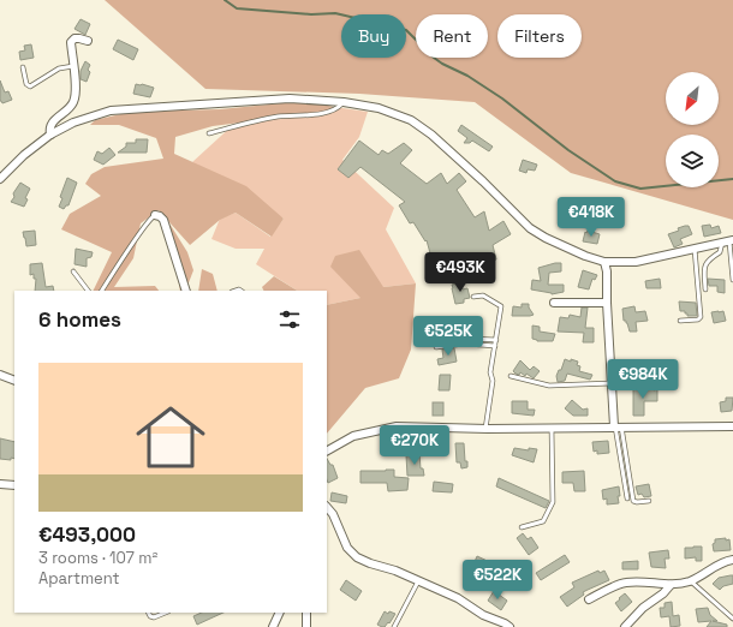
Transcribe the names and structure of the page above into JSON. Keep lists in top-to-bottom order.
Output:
{
  "north": "bottom left",
  "page": {
    "chip": ["Buy", "Rent", "Filters"],
    "price": [
      "€418K",
      "€493K",
      "€525K",
      "€984K",
      "€270K",
      "€522K"
    ],
    "heading": "6 homes",
    "list": [
      {
        "name": "€493,000",
        "note": "3 rooms · 107 m² · Apartment"
      }
    ]
  }
}
